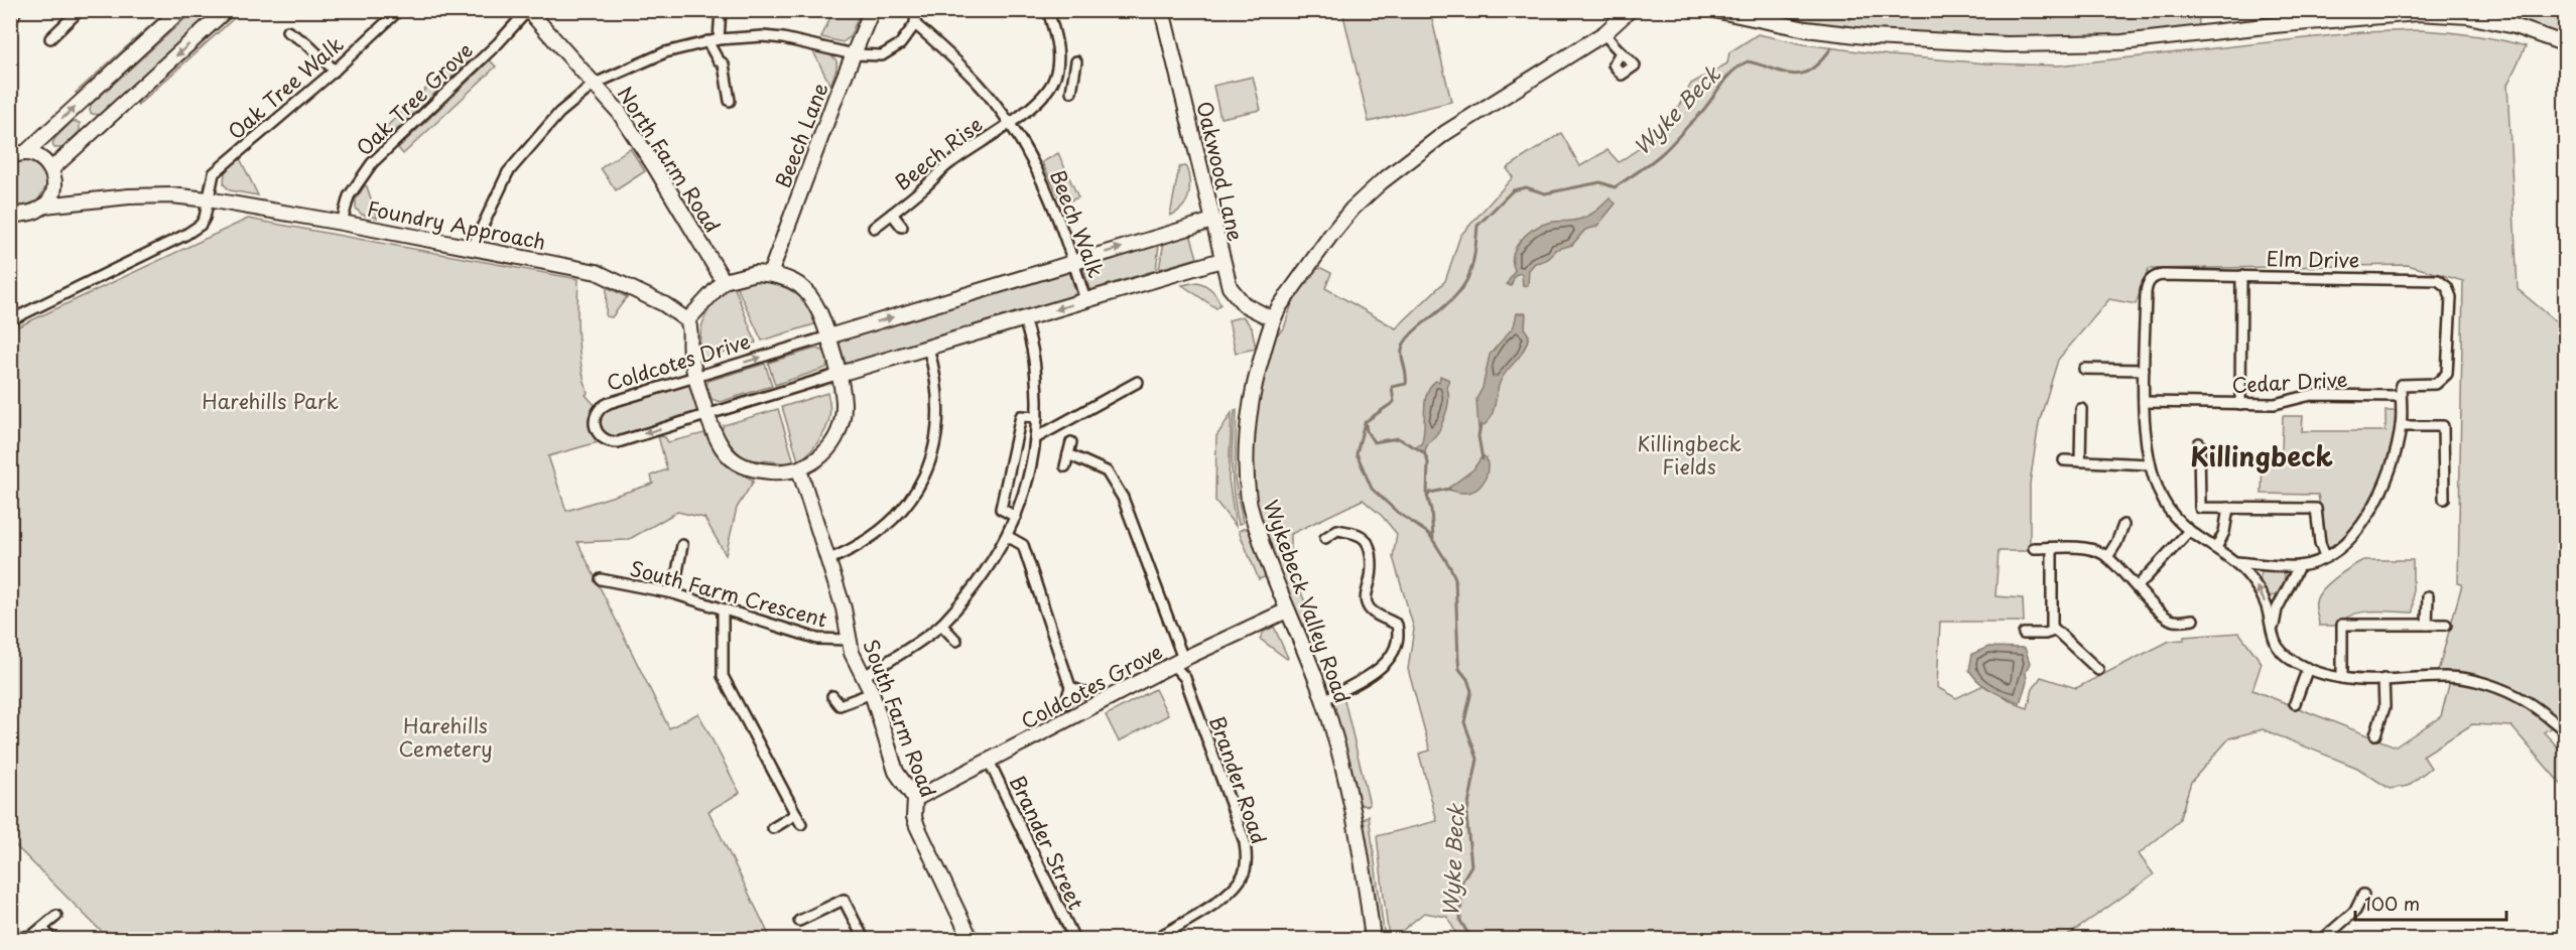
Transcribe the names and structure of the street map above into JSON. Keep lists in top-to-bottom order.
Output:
{
  "streets": {
    "street": [
      "Oak Tree Walk",
      "Oak Tree Grove",
      "Beech Lane",
      "Beech Rise",
      "North Farm Road",
      "Oakwood Lane",
      "Beech Walk",
      "Foundry Approach",
      "Elm Drive",
      "Coldcotes Drive",
      "Cedar Drive",
      "South Farm Crescent",
      "Wykebeck Valley Road",
      "Coldcotes Grove",
      "South Farm Road",
      "Brander Road",
      "Brander Street"
    ]
  },
  "crossings": [
    ["Oak Tree Walk", "Foundry Approach"],
    ["Oak Tree Grove", "North Farm Road"],
    ["Oak Tree Grove", "Foundry Approach"],
    ["Beech Rise", "Beech Walk"],
    ["Oakwood Lane", "Coldcotes Drive"],
    ["Oakwood Lane", "Wykebeck Valley Road"],
    ["Beech Walk", "Coldcotes Drive"],
    ["Elm Drive", "Cedar Drive"],
    ["South Farm Crescent", "South Farm Road"],
    ["Wykebeck Valley Road", "Coldcotes Grove"],
    ["Coldcotes Grove", "South Farm Road"],
    ["Coldcotes Grove", "Brander Road"],
    ["Coldcotes Grove", "Brander Street"]
  ],
  "districts": ["Killingbeck"],
  "water": ["Wyke Beck"],
  "parks": ["Harehills Park", "Killingbeck Fields", "Harehills Cemetery"],
  "scale_bar": "100 m"
}
